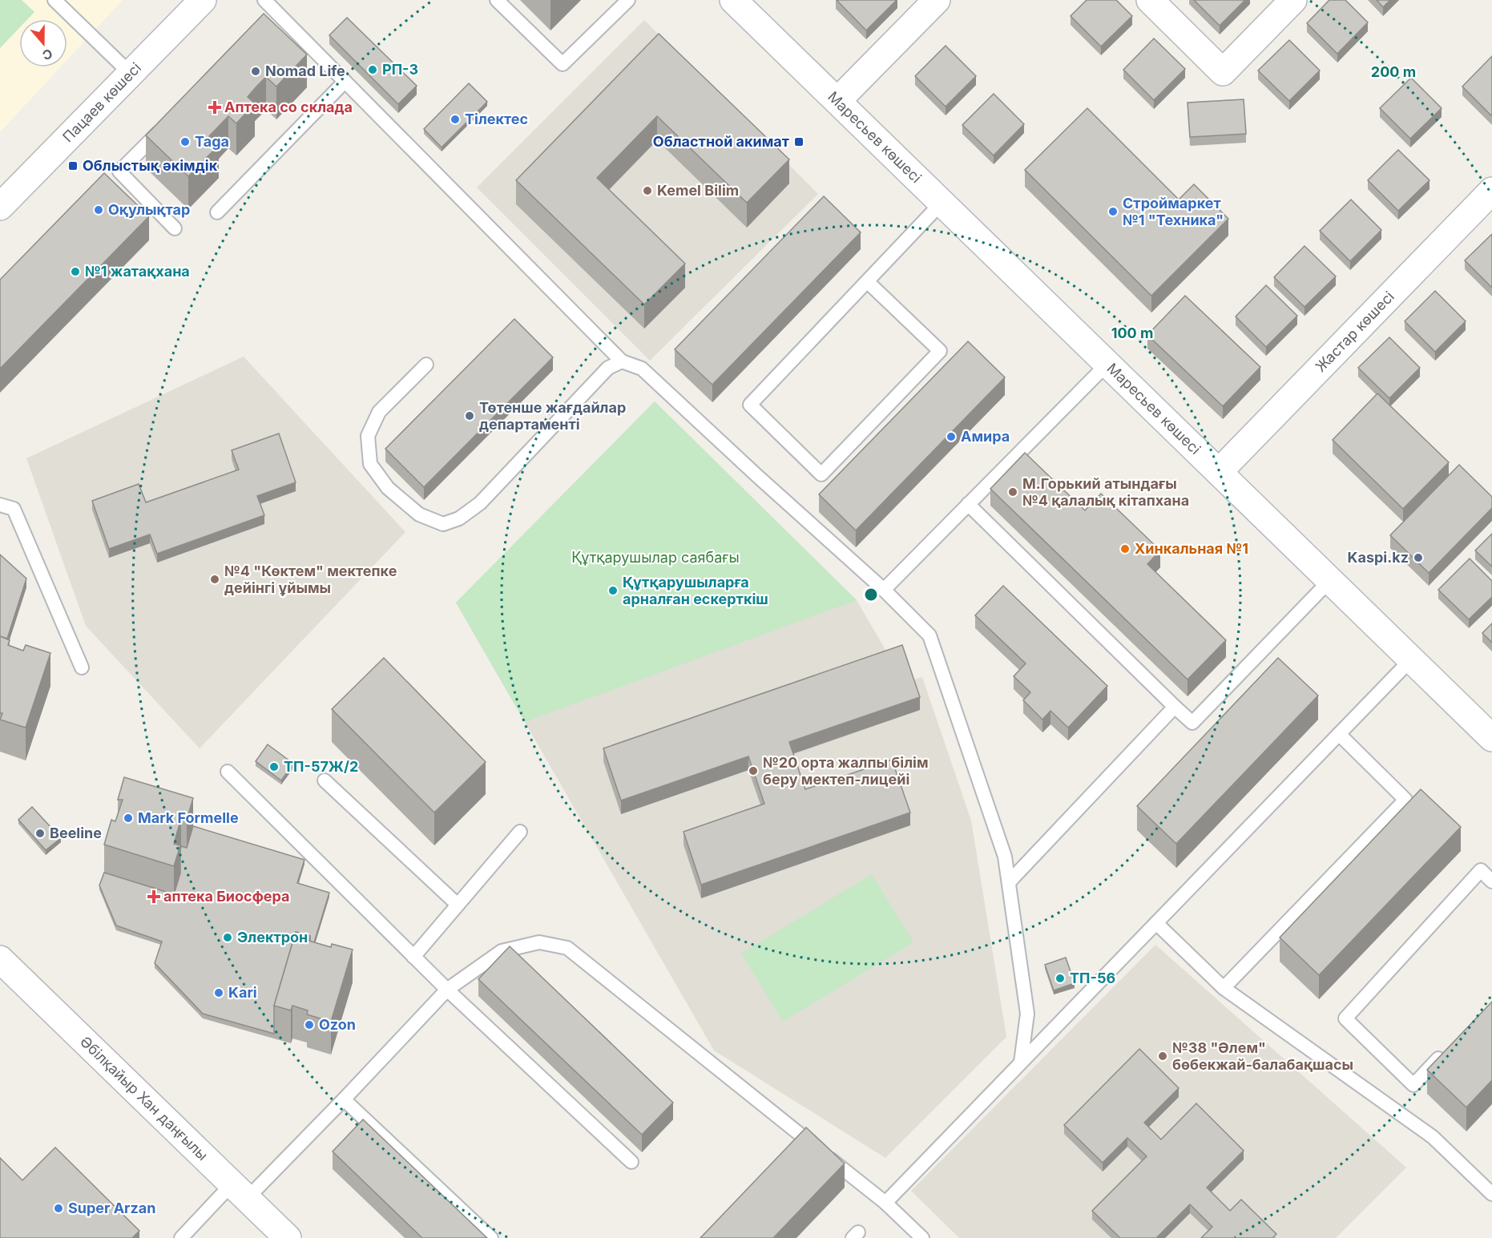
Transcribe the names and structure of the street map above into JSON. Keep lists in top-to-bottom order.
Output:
{
  "streets": {
    "main road": [
      "Пацаев көшесі",
      "Маресьев көшесі",
      "Жастар көшесі",
      "Әбілқайыр Хан даңғылы"
    ]
  },
  "crossings": [
    ["Маресьев көшесі", "Жастар көшесі"]
  ],
  "parks": ["Құтқарушылар саябағы"],
  "places": {
    "other": [
      "РП-3",
      "Nomad Life",
      "Тілектес",
      "Taga",
      "Kemel Bilim",
      "Оқулықтар",
      "Строймаркет №1 \"Техника\"",
      "№1 жатақхана",
      "Төтенше жағдайлар департаменті",
      "Амира",
      "М.Горький атындағы №4 қалалық кітапхана",
      "Хинкальная №1",
      "Kaspi.kz",
      "№4 \"Көктем\" мектепке дейінгі ұйымы",
      "Құтқарушыларға арналған ескерткіш",
      "ТП-57Ж/2",
      "№20 орта жалпы білім беру мектеп-лицейі",
      "Mark Formelle",
      "Beeline",
      "Электрон",
      "ТП-56",
      "Kari",
      "Ozon",
      "№38 \"Әлем\" бөбекжай-балабақшасы",
      "Super Arzan"
    ],
    "health": ["Аптека со склада", "аптека Биосфера"],
    "transit": ["Областной акимат", "Облыстық әкімдік"]
  },
  "north": "bottom",
  "rings": ["200 m", "100 m"]
}
